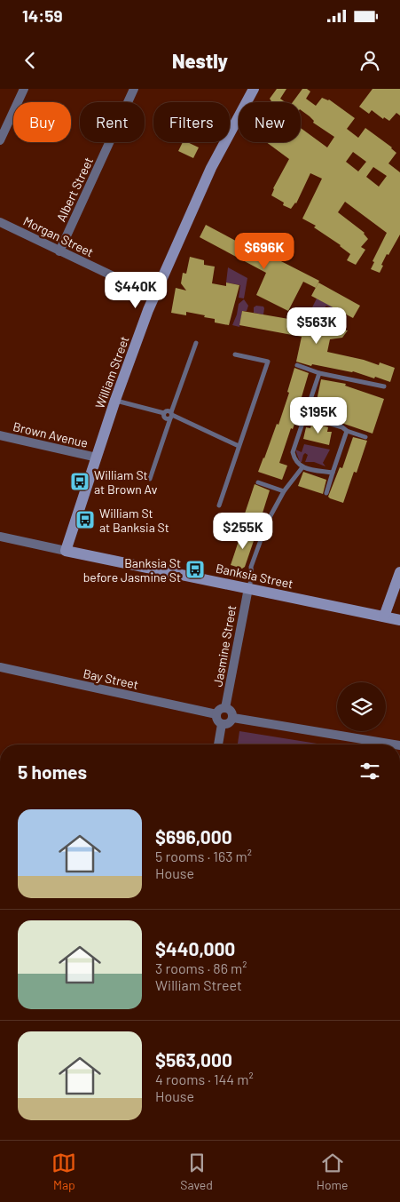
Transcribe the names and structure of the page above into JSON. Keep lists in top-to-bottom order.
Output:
{
  "streets": {
    "street": [
      "Albert Street",
      "Morgan Street",
      "William Street",
      "Brown Avenue",
      "Banksia Street",
      "Jasmine Street",
      "Bay Street"
    ]
  },
  "crossings": [
    ["Albert Street", "Morgan Street"],
    ["Morgan Street", "William Street"],
    ["William Street", "Brown Avenue"],
    ["William Street", "Banksia Street"],
    ["Banksia Street", "Jasmine Street"],
    ["Jasmine Street", "Bay Street"]
  ],
  "places": {
    "bus stop": ["William St at Brown Av", "William St at Banksia St", "Banksia St before Jasmine St"]
  },
  "page": {
    "status": "14:59",
    "header": "Nestly",
    "chip": [
      "Buy",
      "Rent",
      "Filters",
      "New"
    ],
    "price": [
      "$696K",
      "$440K",
      "$563K",
      "$195K",
      "$255K"
    ],
    "heading": "5 homes",
    "list": [
      {
        "name": "$696,000",
        "note": "5 rooms · 163 m² · House"
      },
      {
        "name": "$440,000",
        "note": "3 rooms · 86 m² · William Street"
      },
      {
        "name": "$563,000",
        "note": "4 rooms · 144 m² · House"
      }
    ],
    "tabs": ["Map", "Saved", "Home"]
  }
}
